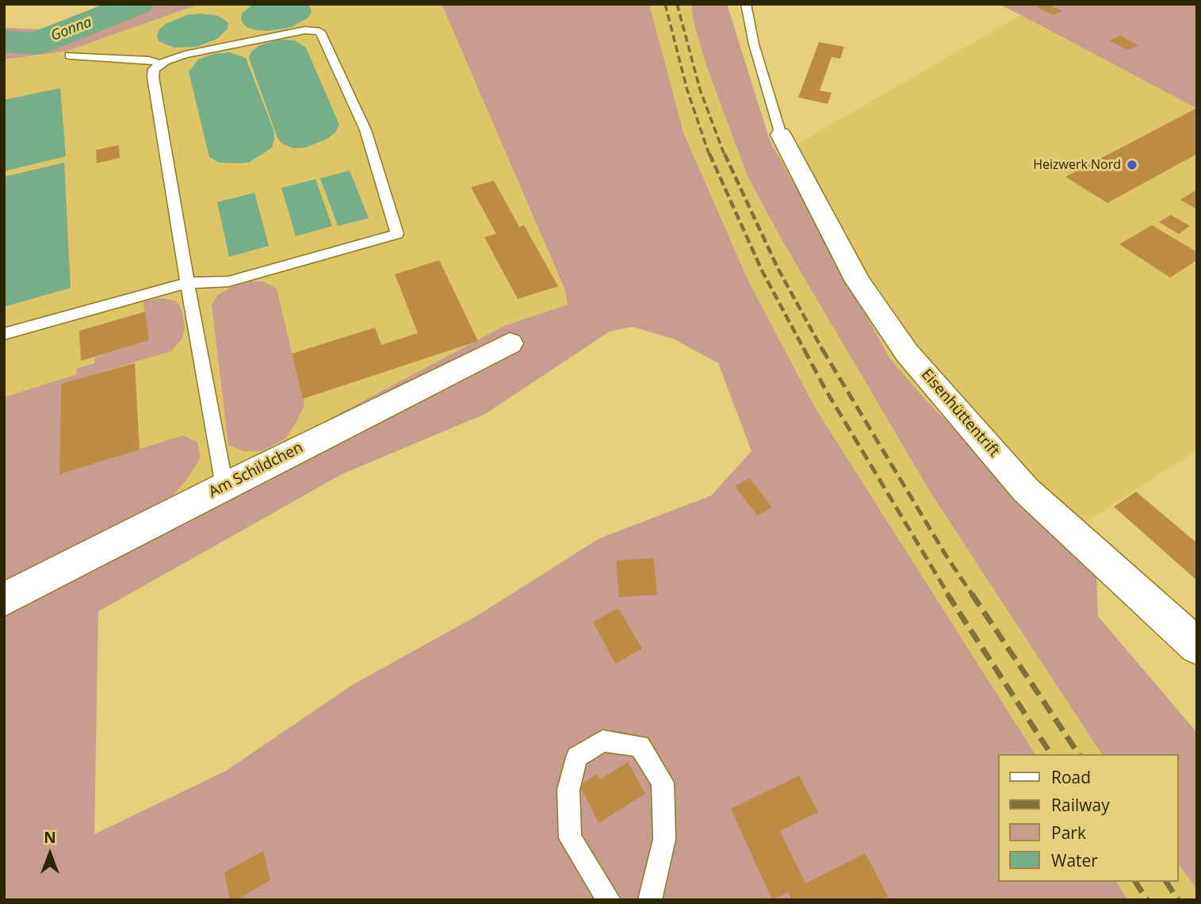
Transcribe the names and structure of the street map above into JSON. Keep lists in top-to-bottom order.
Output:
{
  "streets": {
    "street": ["Eisenhüttentrift", "Am Schildchen"]
  },
  "water": ["Gonna"],
  "places": ["Heizwerk Nord"],
  "legend": [
    "Road",
    "Railway",
    "Park",
    "Water"
  ],
  "north": "top"
}
